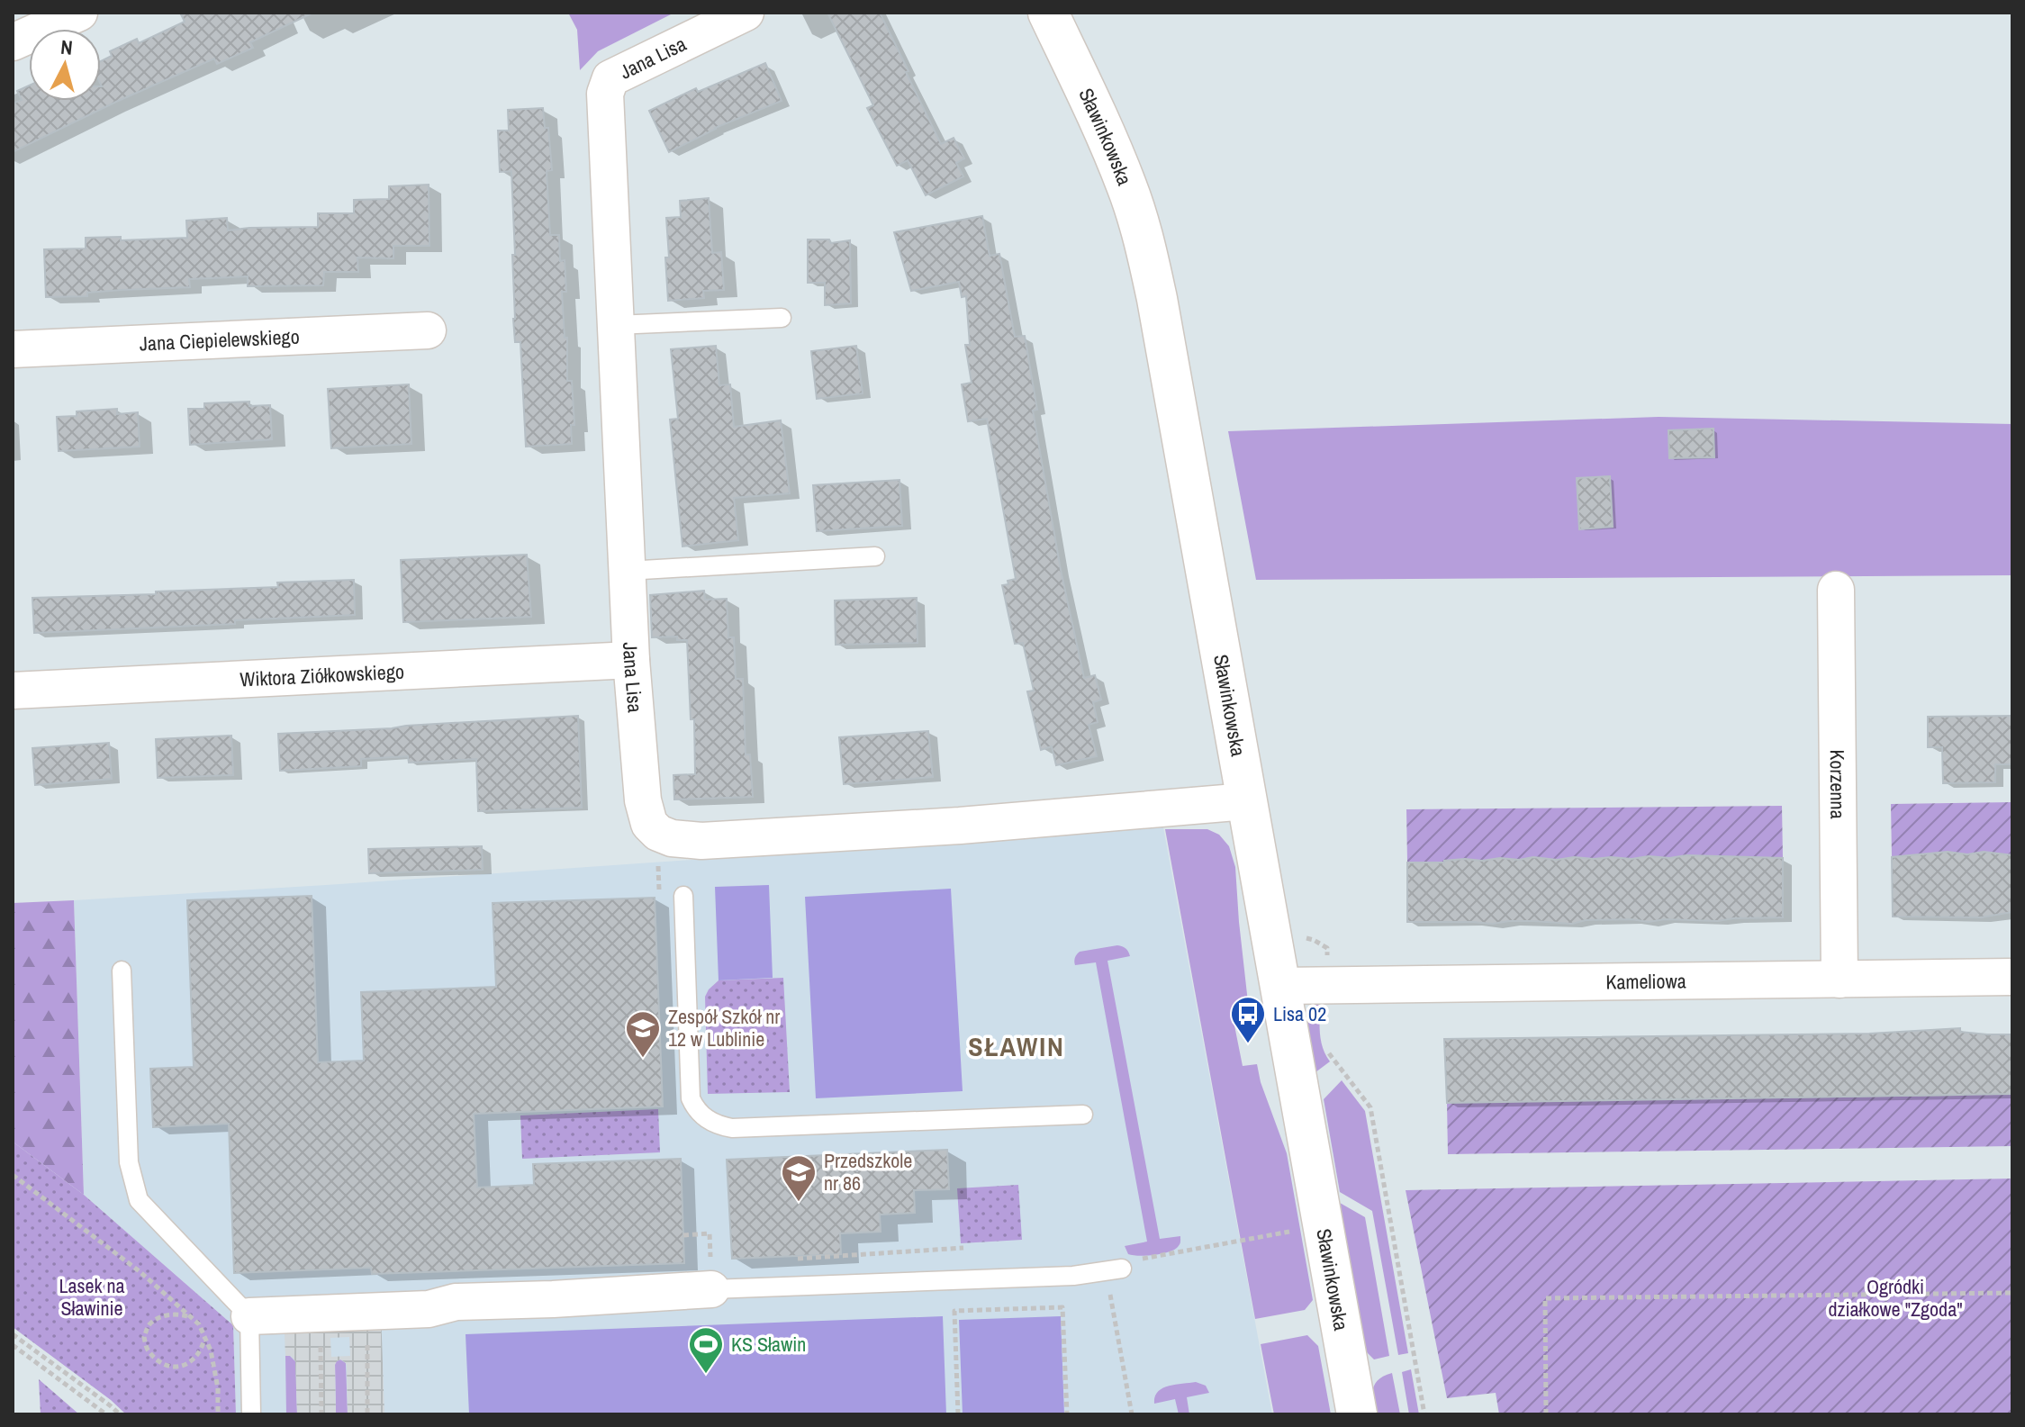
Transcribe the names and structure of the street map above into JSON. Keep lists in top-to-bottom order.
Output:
{
  "streets": {
    "street": [
      "Jana Lisa",
      "Sławinkowska",
      "Jana Ciepielewskiego",
      "Wiktora Ziółkowskiego",
      "Korzenna",
      "Kameliowa"
    ]
  },
  "crossings": [
    ["Jana Lisa", "Sławinkowska"],
    ["Jana Lisa", "Wiktora Ziółkowskiego"],
    ["Sławinkowska", "Kameliowa"],
    ["Korzenna", "Kameliowa"]
  ],
  "districts": ["SŁAWIN"],
  "parks": ["Lasek na Sławinie", "Ogródki działkowe \"Zgoda\""],
  "places": {
    "bus stop": ["Lisa 02"],
    "school or university": ["Zespół Szkół nr 12 w Lublinie", "Przedszkole nr 86"],
    "sports": ["KS Sławin"]
  },
  "north": "top"
}
